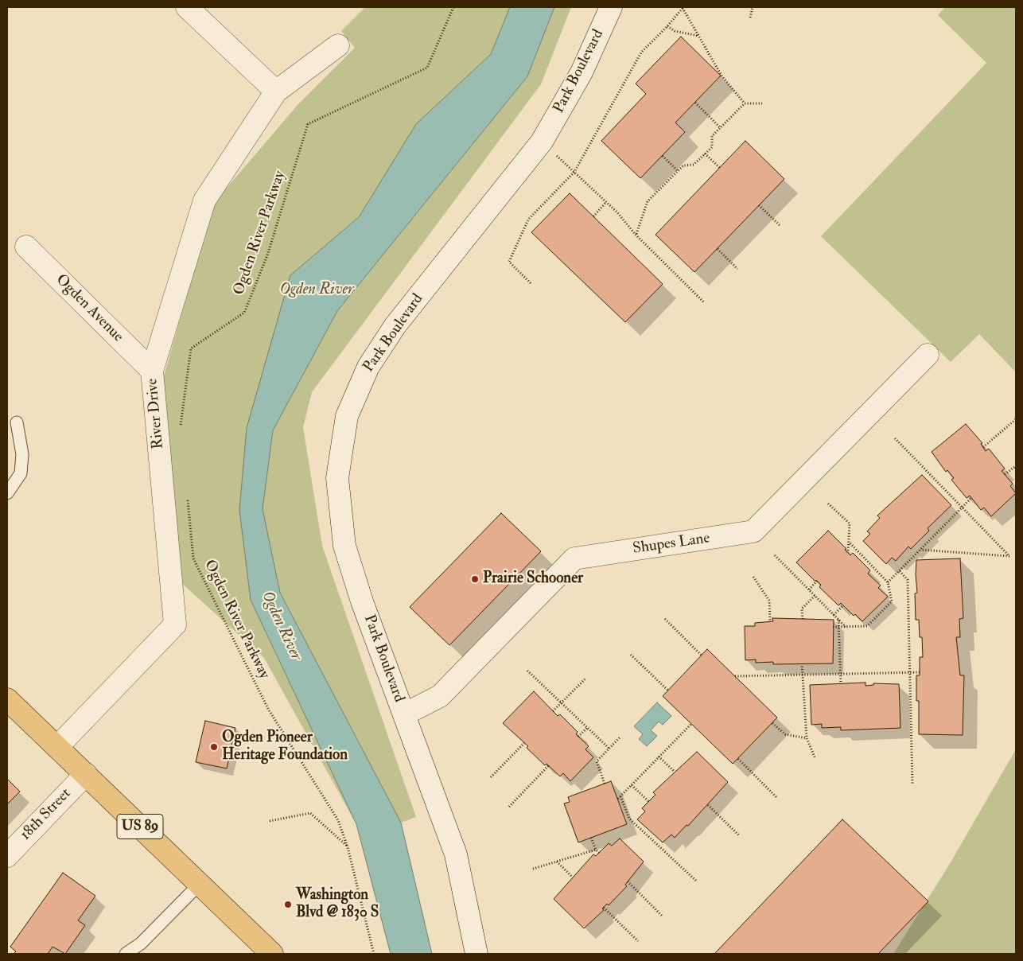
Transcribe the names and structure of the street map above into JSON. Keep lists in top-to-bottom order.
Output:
{
  "streets": {
    "main road": ["US 89"],
    "street": [
      "Park Boulevard",
      "Ogden Avenue",
      "River Drive",
      "Shupes Lane",
      "18th Street"
    ],
    "path": ["Ogden River Parkway"]
  },
  "crossings": [
    ["Park Boulevard", "Shupes Lane"],
    ["Ogden Avenue", "River Drive"],
    ["River Drive", "US 89"],
    ["18th Street", "US 89"]
  ],
  "water": ["Ogden River"],
  "places": ["Prairie Schooner", "Ogden Pioneer Heritage Foundation", "Washington Blvd @ 1830 S"]
}
